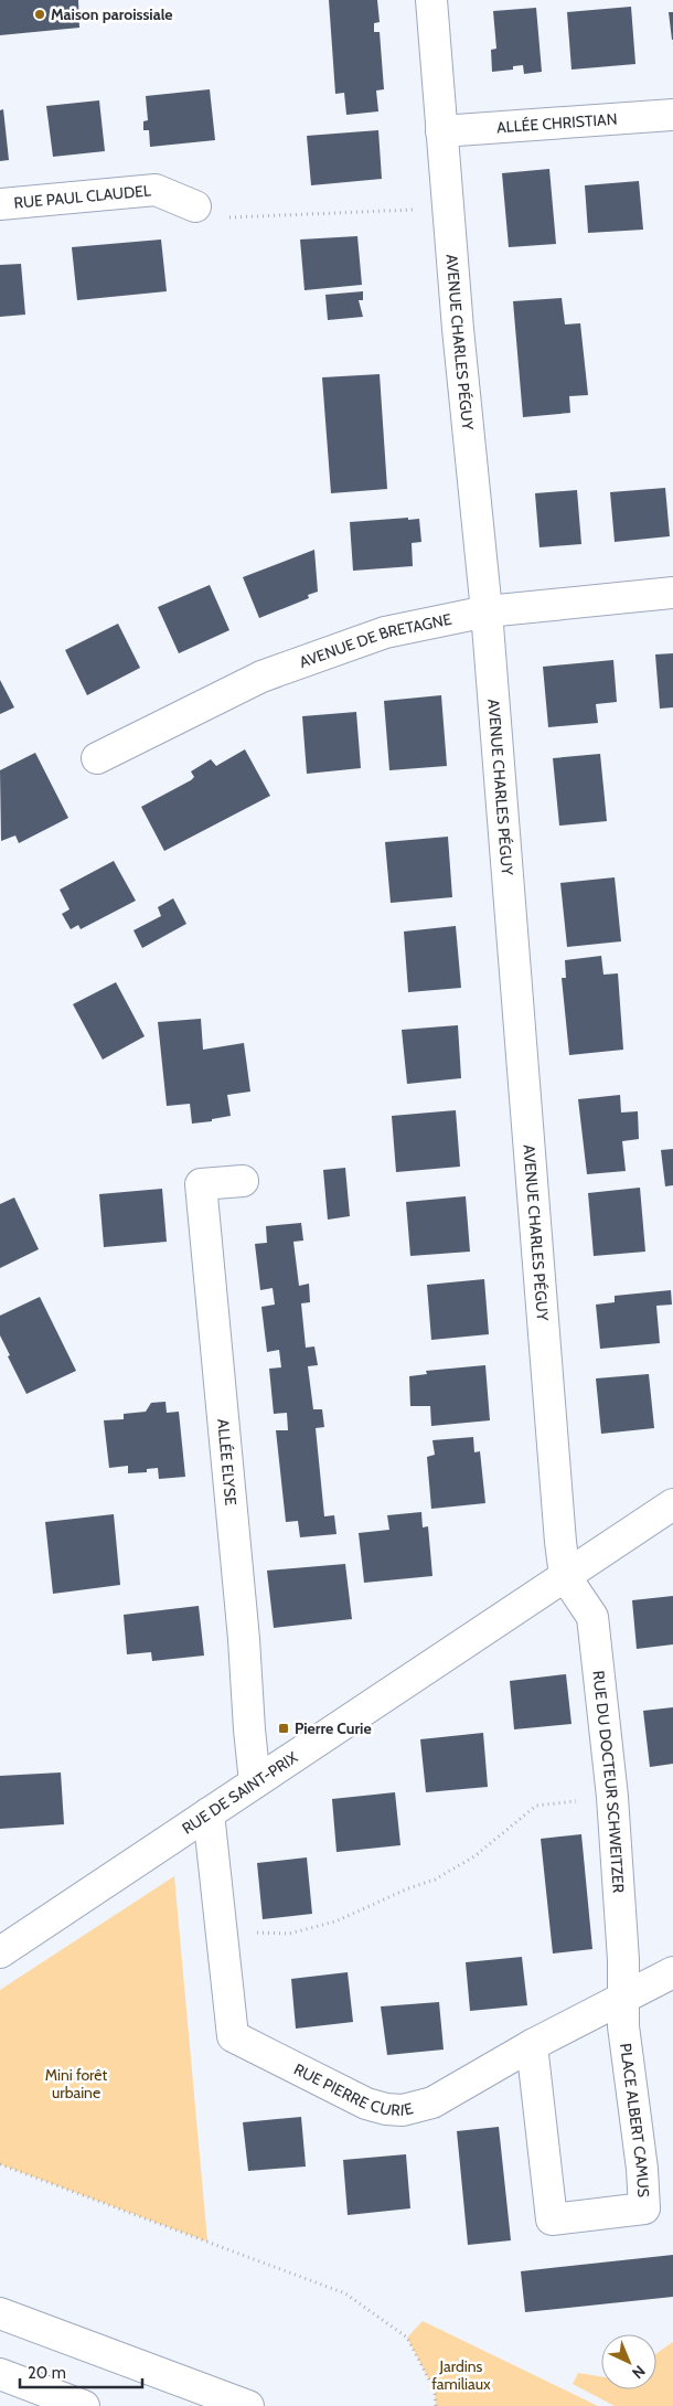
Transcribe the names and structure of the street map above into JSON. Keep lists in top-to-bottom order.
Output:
{
  "streets": {
    "main road": [
      "ALLÉE CHRISTIAN",
      "RUE PAUL CLAUDEL",
      "AVENUE CHARLES PÉGUY",
      "AVENUE DE BRETAGNE",
      "ALLÉE ELYSE",
      "RUE DU DOCTEUR SCHWEITZER",
      "RUE DE SAINT-PRIX",
      "RUE PIERRE CURIE",
      "PLACE ALBERT CAMUS"
    ]
  },
  "crossings": [
    ["ALLÉE CHRISTIAN", "AVENUE CHARLES PÉGUY"],
    ["AVENUE CHARLES PÉGUY", "AVENUE DE BRETAGNE"],
    ["AVENUE CHARLES PÉGUY", "RUE DU DOCTEUR SCHWEITZER"],
    ["AVENUE CHARLES PÉGUY", "RUE DE SAINT-PRIX"],
    ["ALLÉE ELYSE", "RUE DE SAINT-PRIX"],
    ["RUE DU DOCTEUR SCHWEITZER", "RUE DE SAINT-PRIX"],
    ["RUE DU DOCTEUR SCHWEITZER", "RUE PIERRE CURIE"],
    ["RUE DU DOCTEUR SCHWEITZER", "PLACE ALBERT CAMUS"],
    ["RUE DE SAINT-PRIX", "RUE PIERRE CURIE"],
    ["RUE PIERRE CURIE", "PLACE ALBERT CAMUS"]
  ],
  "parks": ["Mini forêt urbaine", "Jardins familiaux"],
  "places": {
    "other": ["Maison paroissiale"],
    "transit": ["Pierre Curie"]
  },
  "scale_bar": "20 m",
  "north": "bottom right"
}
